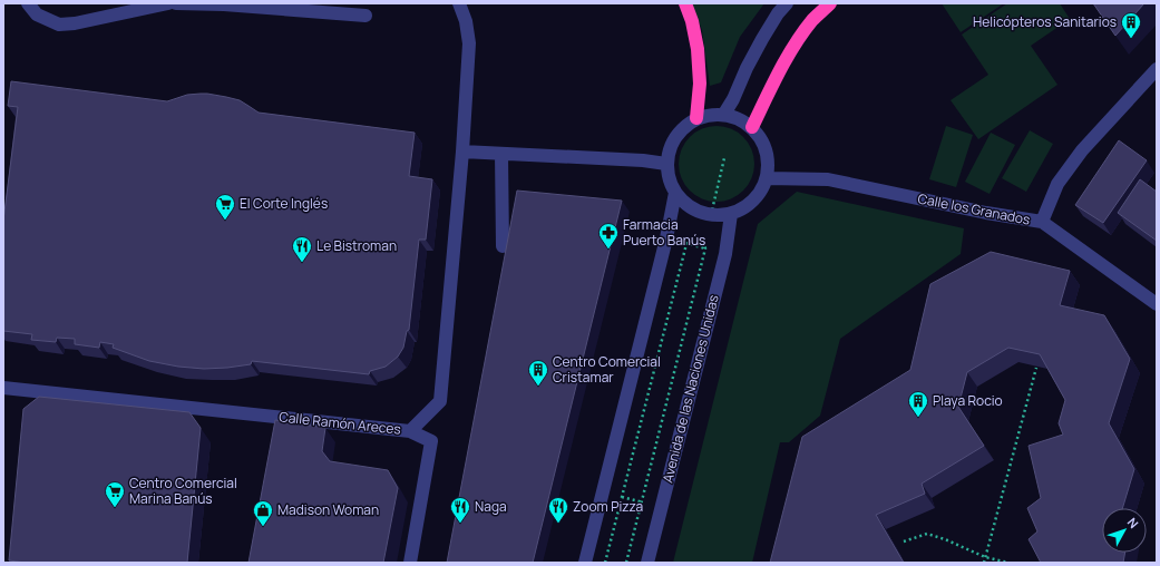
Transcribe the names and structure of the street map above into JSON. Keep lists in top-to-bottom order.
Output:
{
  "streets": {
    "street": ["Calle los Granados", "Avenida de las Naciones Unidas", "Calle Ramón Areces"]
  },
  "crossings": [
    ["Calle los Granados", "Avenida de las Naciones Unidas"]
  ],
  "places": {
    "building": ["Helicópteros Sanitarios", "Centro Comercial Cristamar", "Playa Rocio"],
    "supermarket": ["El Corte Inglés", "Centro Comercial Marina Banús"],
    "pharmacy": ["Farmacia Puerto Banús"],
    "restaurant": ["Le Bistroman", "Naga", "Zoom Pizza"],
    "shop": ["Madison Woman"]
  },
  "north": "top right"
}
